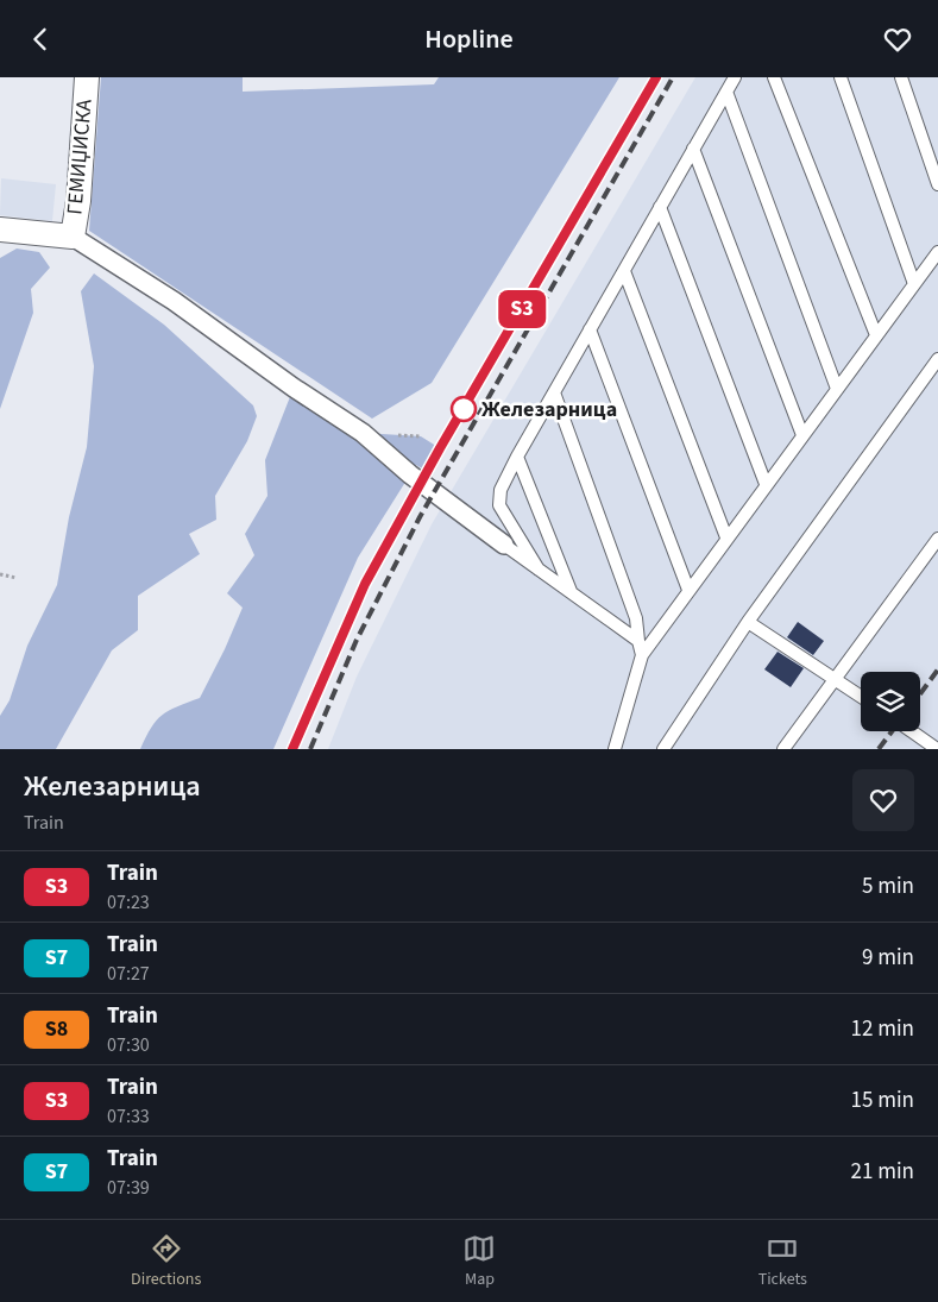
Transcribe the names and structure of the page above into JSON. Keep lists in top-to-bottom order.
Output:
{
  "streets": {
    "street": ["ГЕМИЏИСКА"]
  },
  "places": ["Железарница"],
  "page": {
    "header": "Hopline",
    "on_map": "S3",
    "heading": ["Железарница", "Train"],
    "list": [
      {
        "mark": "S3",
        "name": "Train",
        "note": "07:23",
        "value": "5 min"
      },
      {
        "mark": "S7",
        "name": "Train",
        "note": "07:27",
        "value": "9 min"
      },
      {
        "mark": "S8",
        "name": "Train",
        "note": "07:30",
        "value": "12 min"
      },
      {
        "mark": "S3",
        "name": "Train",
        "note": "07:33",
        "value": "15 min"
      },
      {
        "mark": "S7",
        "name": "Train",
        "note": "07:39",
        "value": "21 min"
      }
    ],
    "tabs": ["Directions", "Map", "Tickets"]
  }
}
